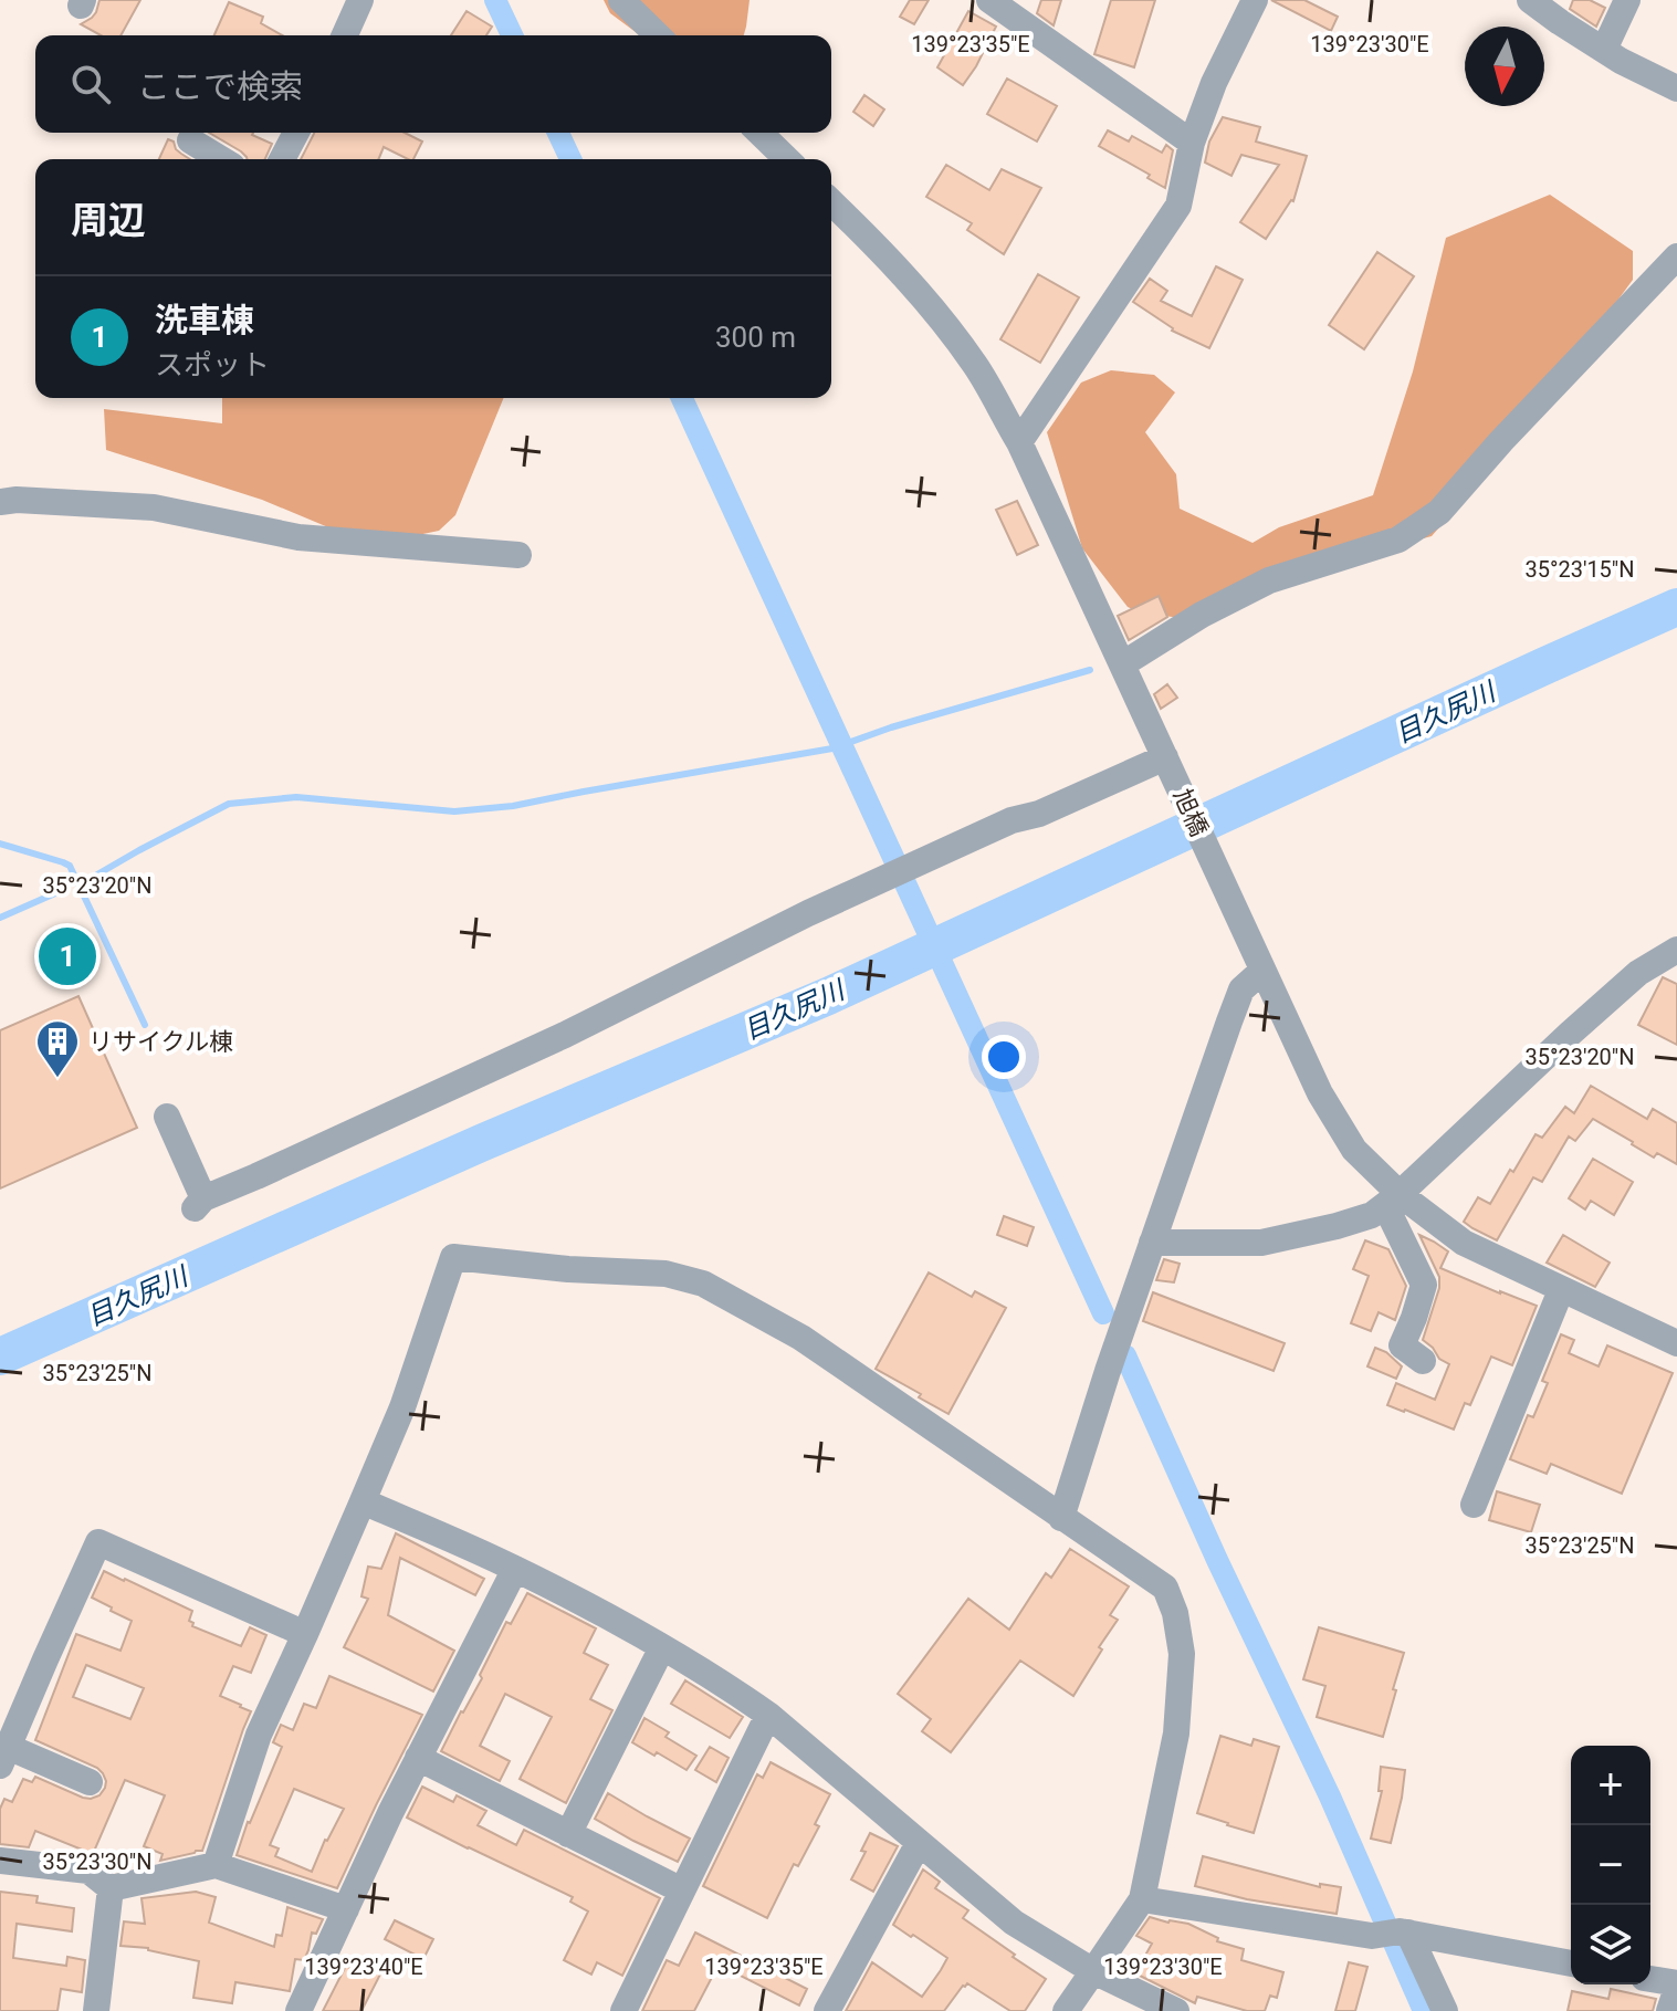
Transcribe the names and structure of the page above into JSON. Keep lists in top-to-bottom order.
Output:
{
  "streets": {
    "street": ["旭橋"]
  },
  "water": ["目久尻川"],
  "places": {
    "building": ["リサイクル棟"]
  },
  "north": "bottom",
  "page": {
    "search": "ここで検索",
    "heading": "周辺",
    "list": [
      {
        "mark": "1",
        "name": "洗車棟",
        "note": "スポット",
        "value": "300 m"
      }
    ],
    "pins": "1",
    "map_buttons": ["+", "−"]
  },
  "coordinates": [
    "139°23'35\"E",
    "139°23'30\"E",
    "35°23'15\"N",
    "35°23'20\"N",
    "35°23'25\"N",
    "35°23'30\"N",
    "139°23'40\"E"
  ]
}
